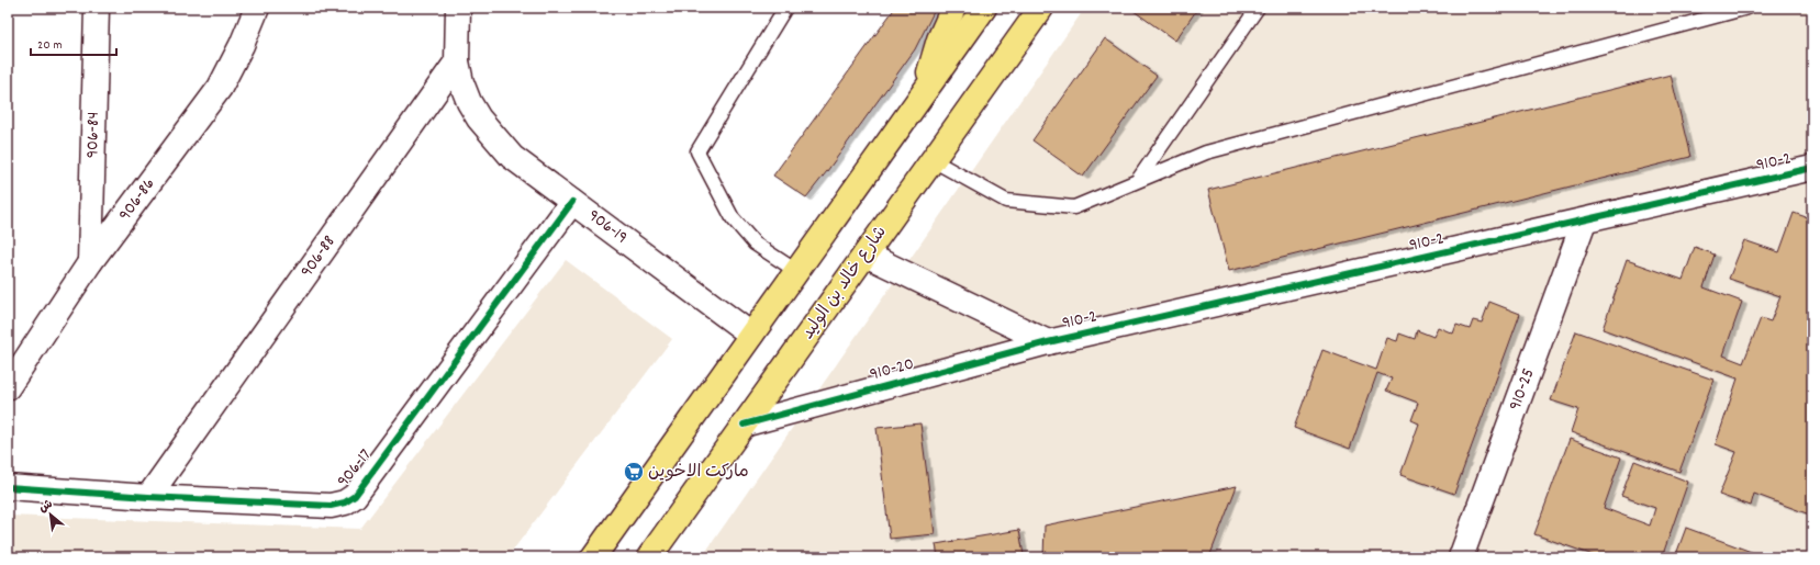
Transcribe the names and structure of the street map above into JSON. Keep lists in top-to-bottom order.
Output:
{
  "streets": {
    "main road": ["شارع خالد بن الوليد"],
    "street": [
      "906-84",
      "910-2",
      "906-86",
      "906-19",
      "906-88",
      "910-20",
      "910-25",
      "906-17"
    ]
  },
  "crossings": [
    ["906-84", "906-86"],
    ["910-2", "910-20"],
    ["910-2", "910-25"],
    ["906-19", "906-88"],
    ["906-19", "906-17"],
    ["906-88", "906-17"],
    ["شارع خالد بن الوليد", "910-20"]
  ],
  "places": {
    "supermarket": ["ماركت الاخوين"]
  },
  "scale_bar": "20 m",
  "north": "top left"
}
